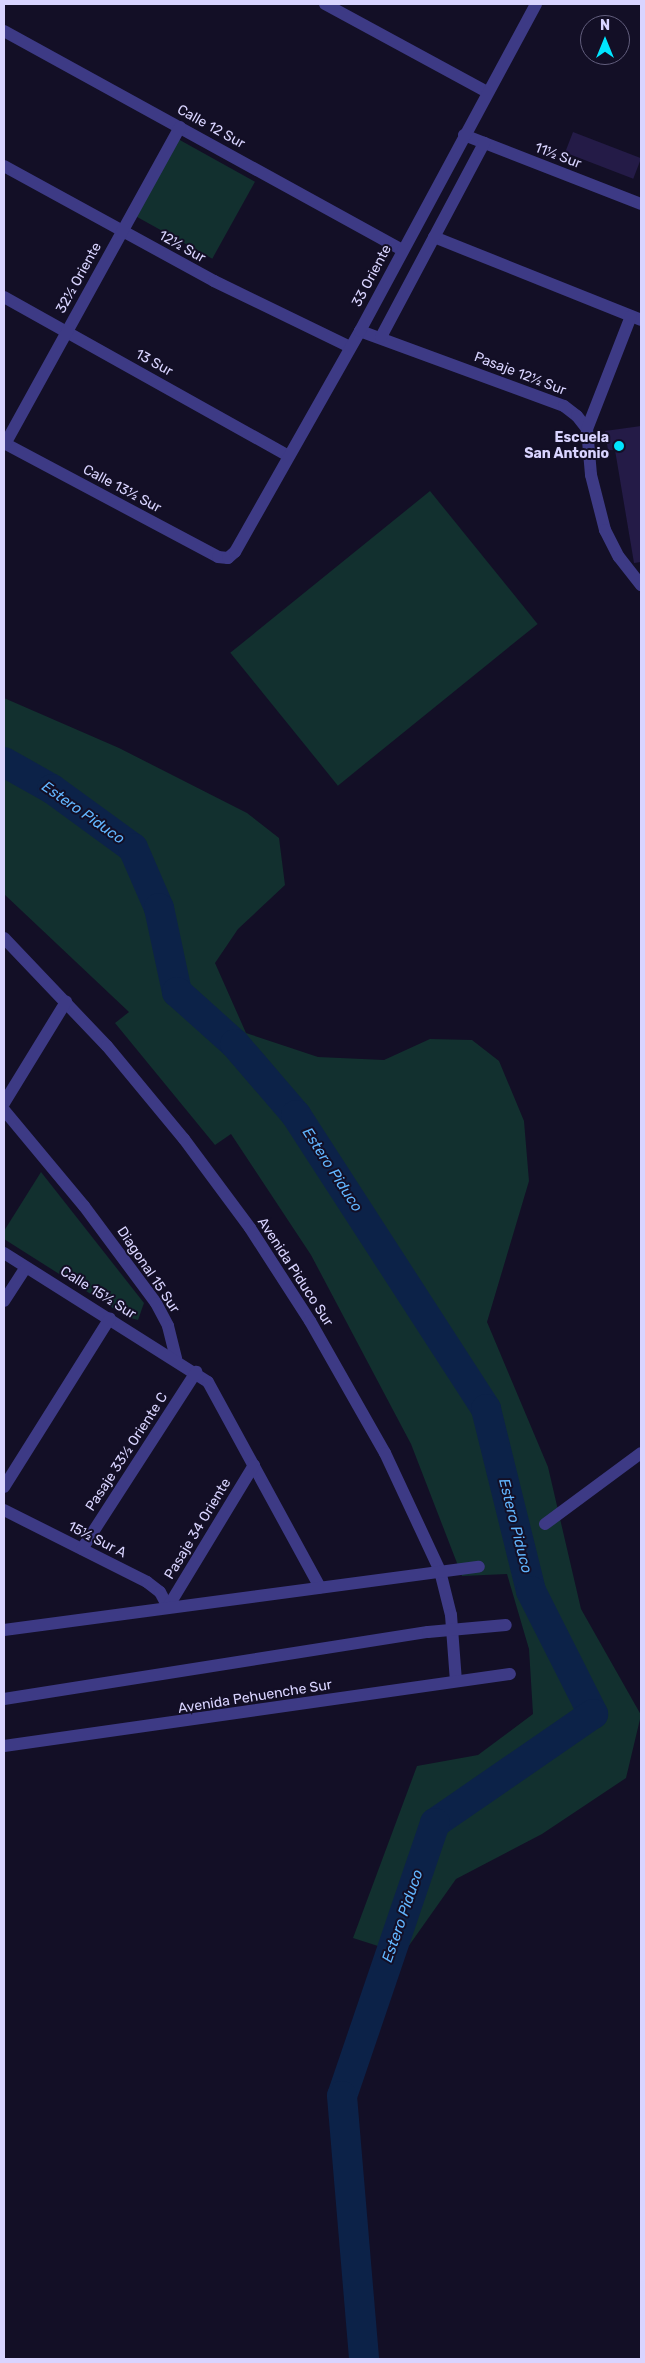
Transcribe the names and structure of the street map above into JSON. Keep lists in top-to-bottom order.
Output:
{
  "streets": {
    "street": [
      "Calle 12 Sur",
      "11½ Sur",
      "12½ Sur",
      "33 Oriente",
      "32½ Oriente",
      "13 Sur",
      "Pasaje 12½ Sur",
      "Calle 13½ Sur",
      "Diagonal 15 Sur",
      "Avenida Piduco Sur",
      "Calle 15½ Sur",
      "Pasaje 33½ Oriente C",
      "Pasaje 34 Oriente",
      "15½ Sur A",
      "Avenida Pehuenche Sur"
    ]
  },
  "crossings": [
    ["Calle 12 Sur", "33 Oriente"],
    ["Calle 12 Sur", "32½ Oriente"],
    ["11½ Sur", "33 Oriente"],
    ["12½ Sur", "33 Oriente"],
    ["12½ Sur", "32½ Oriente"],
    ["33 Oriente", "13 Sur"],
    ["33 Oriente", "Pasaje 12½ Sur"],
    ["33 Oriente", "Calle 13½ Sur"],
    ["32½ Oriente", "13 Sur"],
    ["32½ Oriente", "Calle 13½ Sur"],
    ["Diagonal 15 Sur", "Calle 15½ Sur"],
    ["Avenida Piduco Sur", "Avenida Pehuenche Sur"],
    ["Pasaje 33½ Oriente C", "15½ Sur A"],
    ["Pasaje 34 Oriente", "15½ Sur A"]
  ],
  "water": ["Estero Piduco"],
  "places": ["Escuela San Antonio"],
  "north": "top"
}
